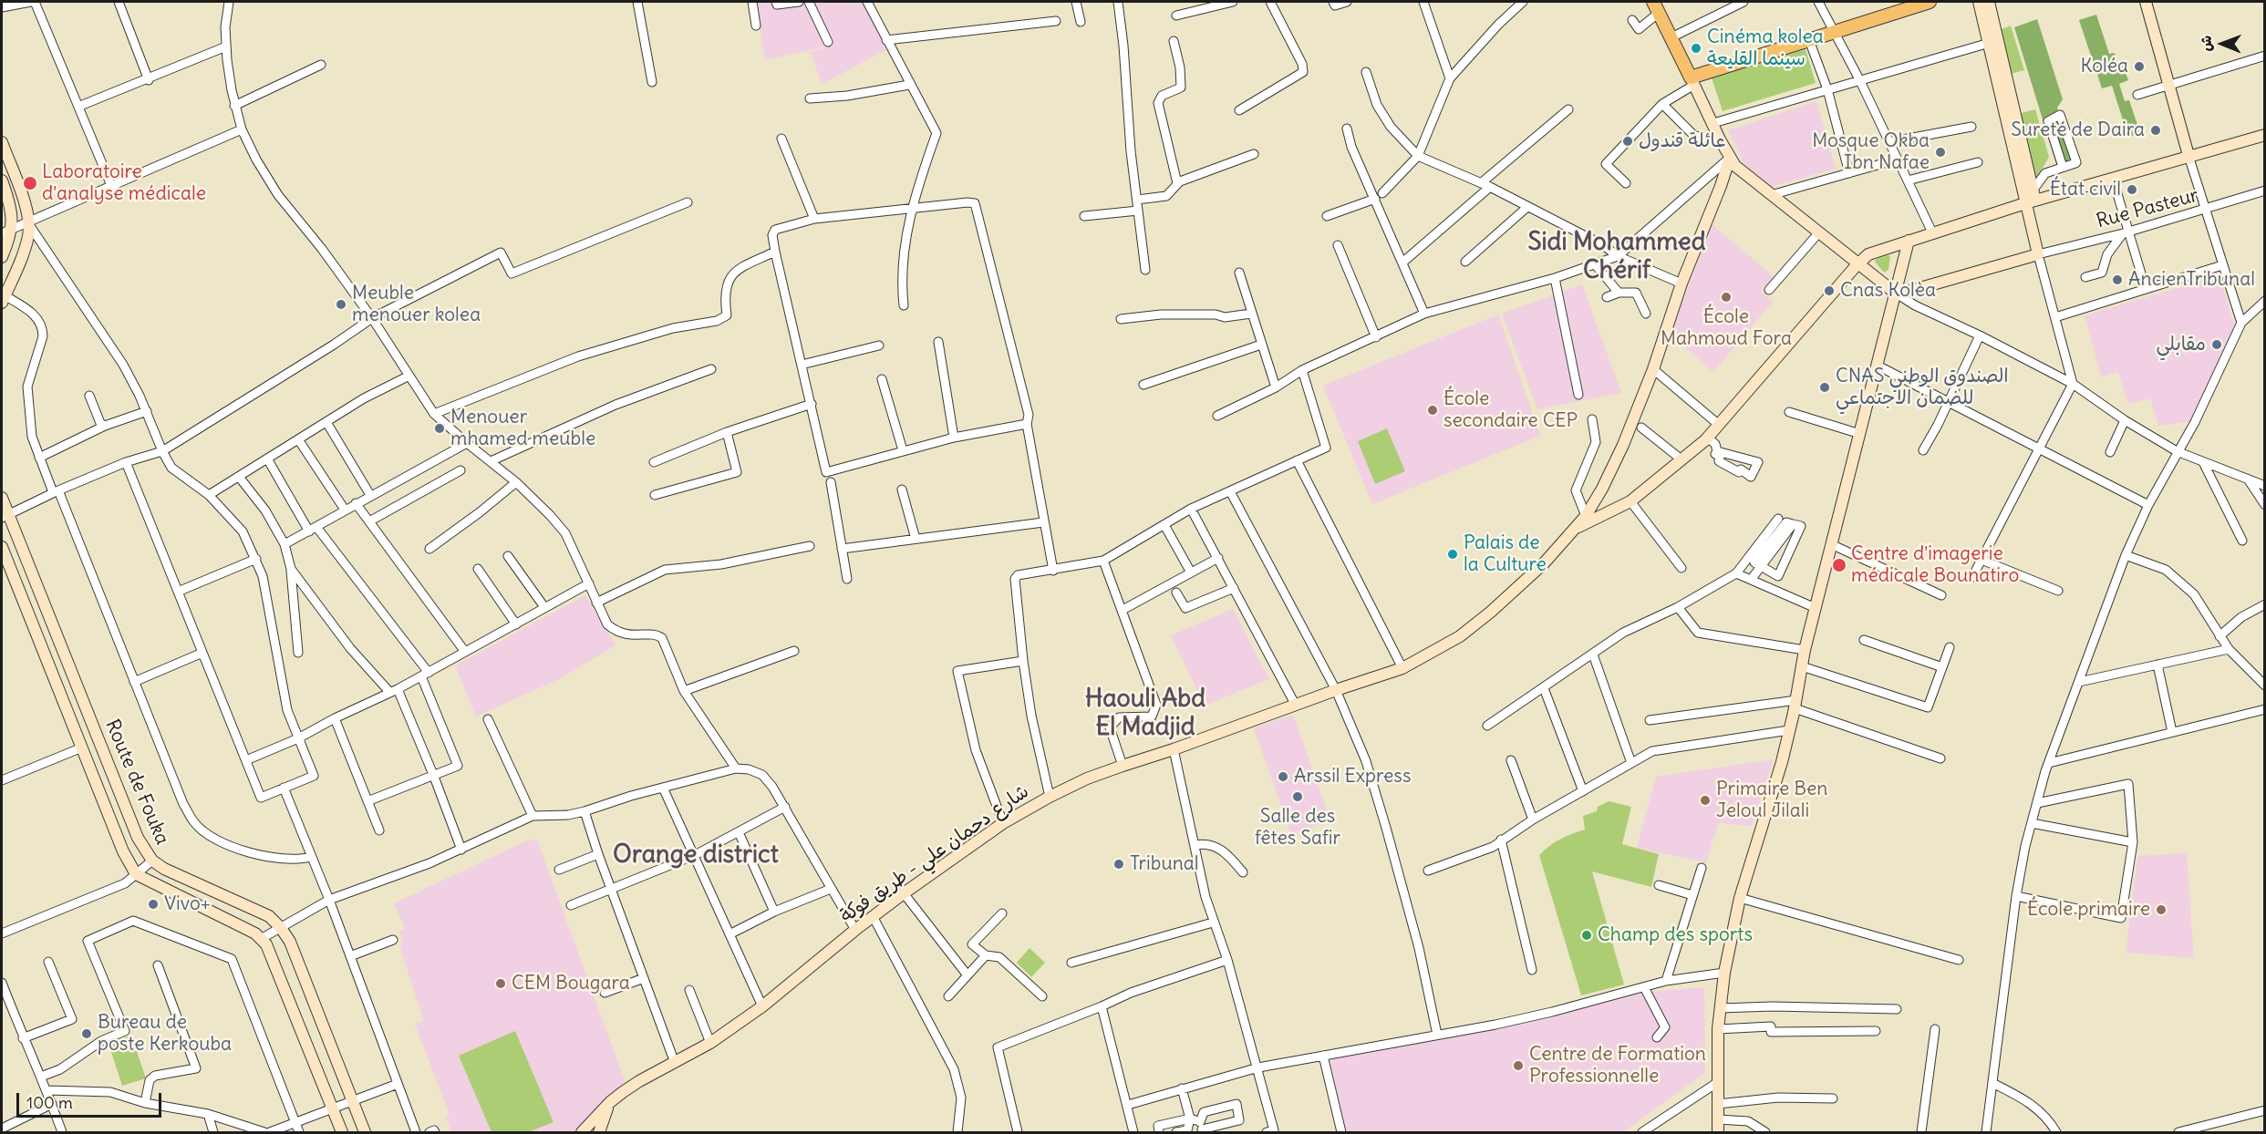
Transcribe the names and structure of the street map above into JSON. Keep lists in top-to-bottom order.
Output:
{
  "streets": {
    "main road": ["Route de Fouka", "شارع دحمان علي - طريق فوكة"],
    "street": ["Rue Pasteur"]
  },
  "districts": ["Sidi Mohammed Chérif", "Haouli Abd El Madjid", "Orange district"],
  "places": [
    "Cinéma kolea سينما القليعة",
    "Koléa",
    "Sureté de Daira",
    "عائلة قندول",
    "Mosque Okba Ibn Nafae",
    "Laboratoire d'analyse médicale",
    "État civil",
    "AncienTribunal",
    "Cnas Kolèa",
    "École Mahmoud Fora",
    "Meuble menouer kolea",
    "مقابلي",
    "CNAS الصندوق الوطني للضمان الاجتماعي",
    "École secondaire CEP",
    "Menouer mhamed meuble",
    "Palais de la Culture",
    "Centre d'imagerie médicale Bounatiro",
    "Arssil Express",
    "Salle des fêtes Safir",
    "Primaire Ben Jeloul Jilali",
    "Tribunal",
    "Vivo+",
    "École primaire",
    "Champ des sports",
    "CEM Bougara",
    "Bureau de poste Kerkouba",
    "Centre de Formation Professionnelle"
  ],
  "scale_bar": "100 m",
  "north": "left"
}
